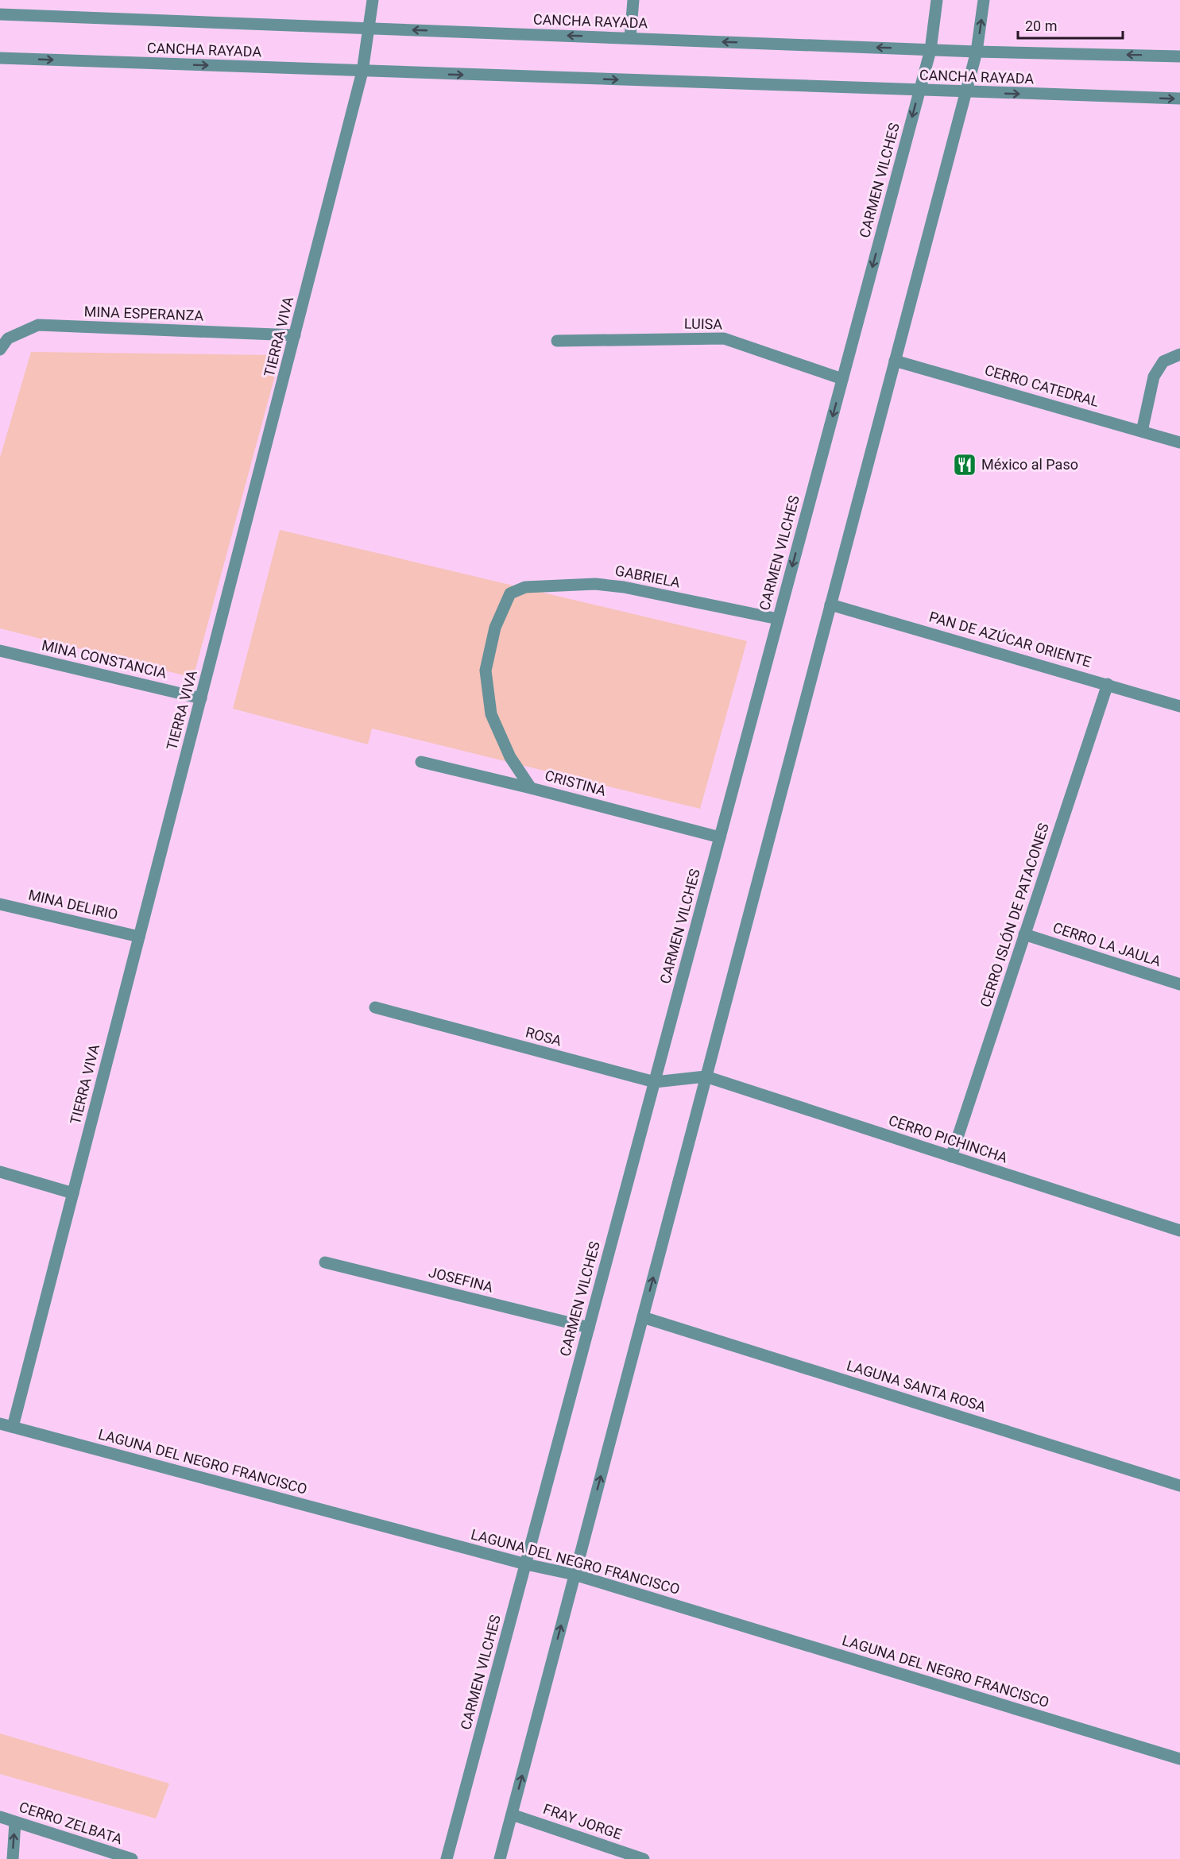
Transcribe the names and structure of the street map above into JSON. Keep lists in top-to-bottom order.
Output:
{
  "streets": {
    "street": [
      "CANCHA RAYADA",
      "CARMEN VILCHES",
      "MINA ESPERANZA",
      "LUISA",
      "TIERRA VIVA",
      "CERRO CATEDRAL",
      "GABRIELA",
      "PAN DE AZÚCAR ORIENTE",
      "MINA CONSTANCIA",
      "CRISTINA",
      "MINA DELIRIO",
      "CERRO ISLÓN DE PATACONES",
      "CERRO LA JAULA",
      "ROSA",
      "CERRO PICHINCHA",
      "JOSEFINA",
      "LAGUNA SANTA ROSA",
      "LAGUNA DEL NEGRO FRANCISCO",
      "FRAY JORGE",
      "CERRO ZELBATA"
    ]
  },
  "crossings": [
    ["CANCHA RAYADA", "CARMEN VILCHES"],
    ["CANCHA RAYADA", "TIERRA VIVA"],
    ["CARMEN VILCHES", "LUISA"],
    ["CARMEN VILCHES", "GABRIELA"],
    ["CARMEN VILCHES", "CRISTINA"],
    ["CARMEN VILCHES", "ROSA"],
    ["CARMEN VILCHES", "JOSEFINA"],
    ["CARMEN VILCHES", "LAGUNA DEL NEGRO FRANCISCO"],
    ["MINA ESPERANZA", "TIERRA VIVA"],
    ["TIERRA VIVA", "MINA CONSTANCIA"],
    ["TIERRA VIVA", "MINA DELIRIO"],
    ["TIERRA VIVA", "LAGUNA DEL NEGRO FRANCISCO"],
    ["GABRIELA", "CRISTINA"],
    ["PAN DE AZÚCAR ORIENTE", "CERRO ISLÓN DE PATACONES"],
    ["CERRO ISLÓN DE PATACONES", "CERRO LA JAULA"],
    ["CERRO ISLÓN DE PATACONES", "CERRO PICHINCHA"],
    ["ROSA", "CERRO PICHINCHA"]
  ],
  "places": {
    "restaurant": ["México al Paso"]
  },
  "scale_bar": "20 m"
}
